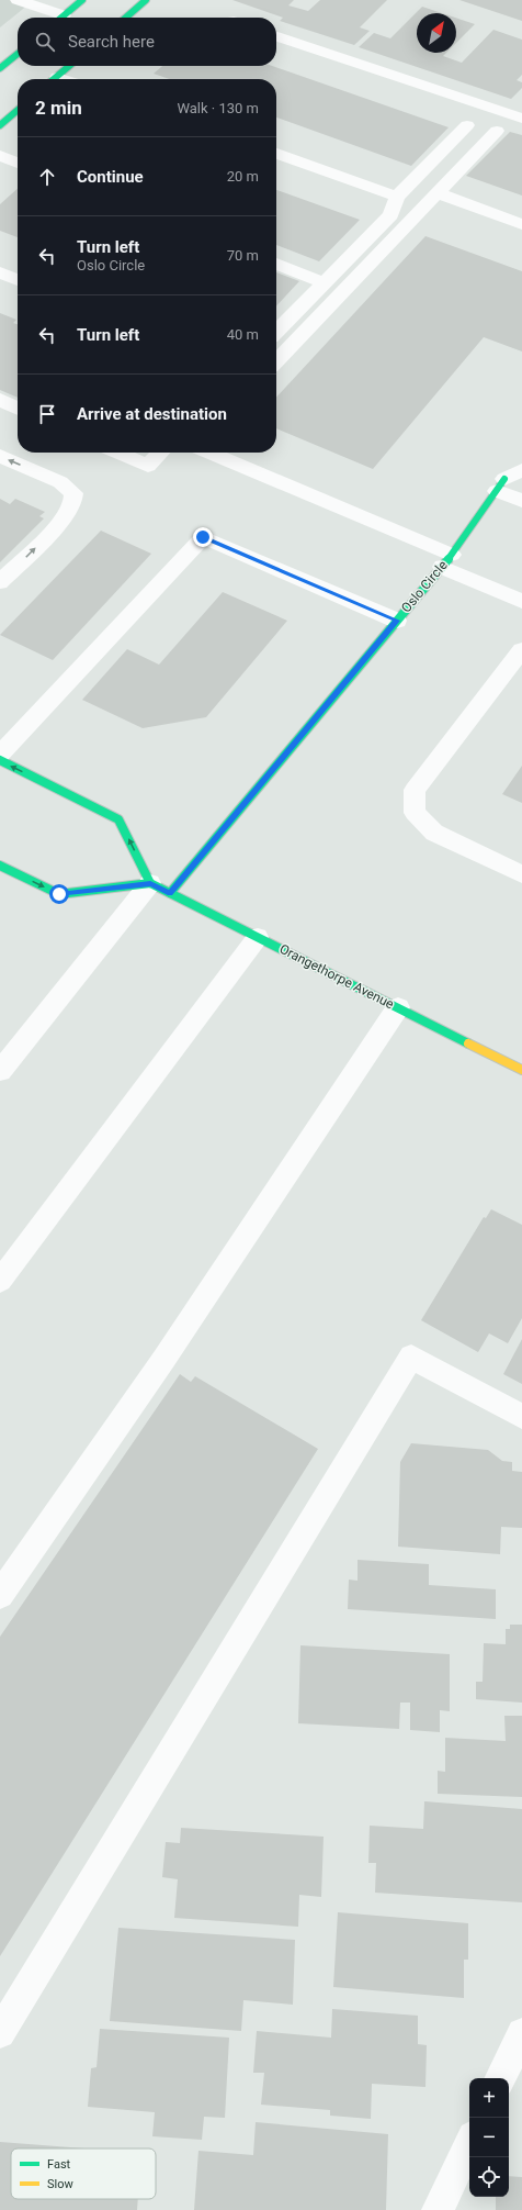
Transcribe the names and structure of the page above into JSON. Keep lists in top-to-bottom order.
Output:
{
  "streets": {
    "main road": ["Oslo Circle", "Orangethorpe Avenue"]
  },
  "crossings": [
    ["Oslo Circle", "Orangethorpe Avenue"]
  ],
  "legend": ["Fast", "Slow"],
  "north": "top right",
  "page": {
    "search": "Search here",
    "heading": ["2 min", "Walk · 130 m"],
    "list": [
      ["Continue", "20 m"],
      ["Turn left", "Oslo Circle", "70 m"],
      ["Turn left", "40 m"],
      "Arrive at destination"
    ],
    "map_buttons": ["+", "−"]
  }
}
